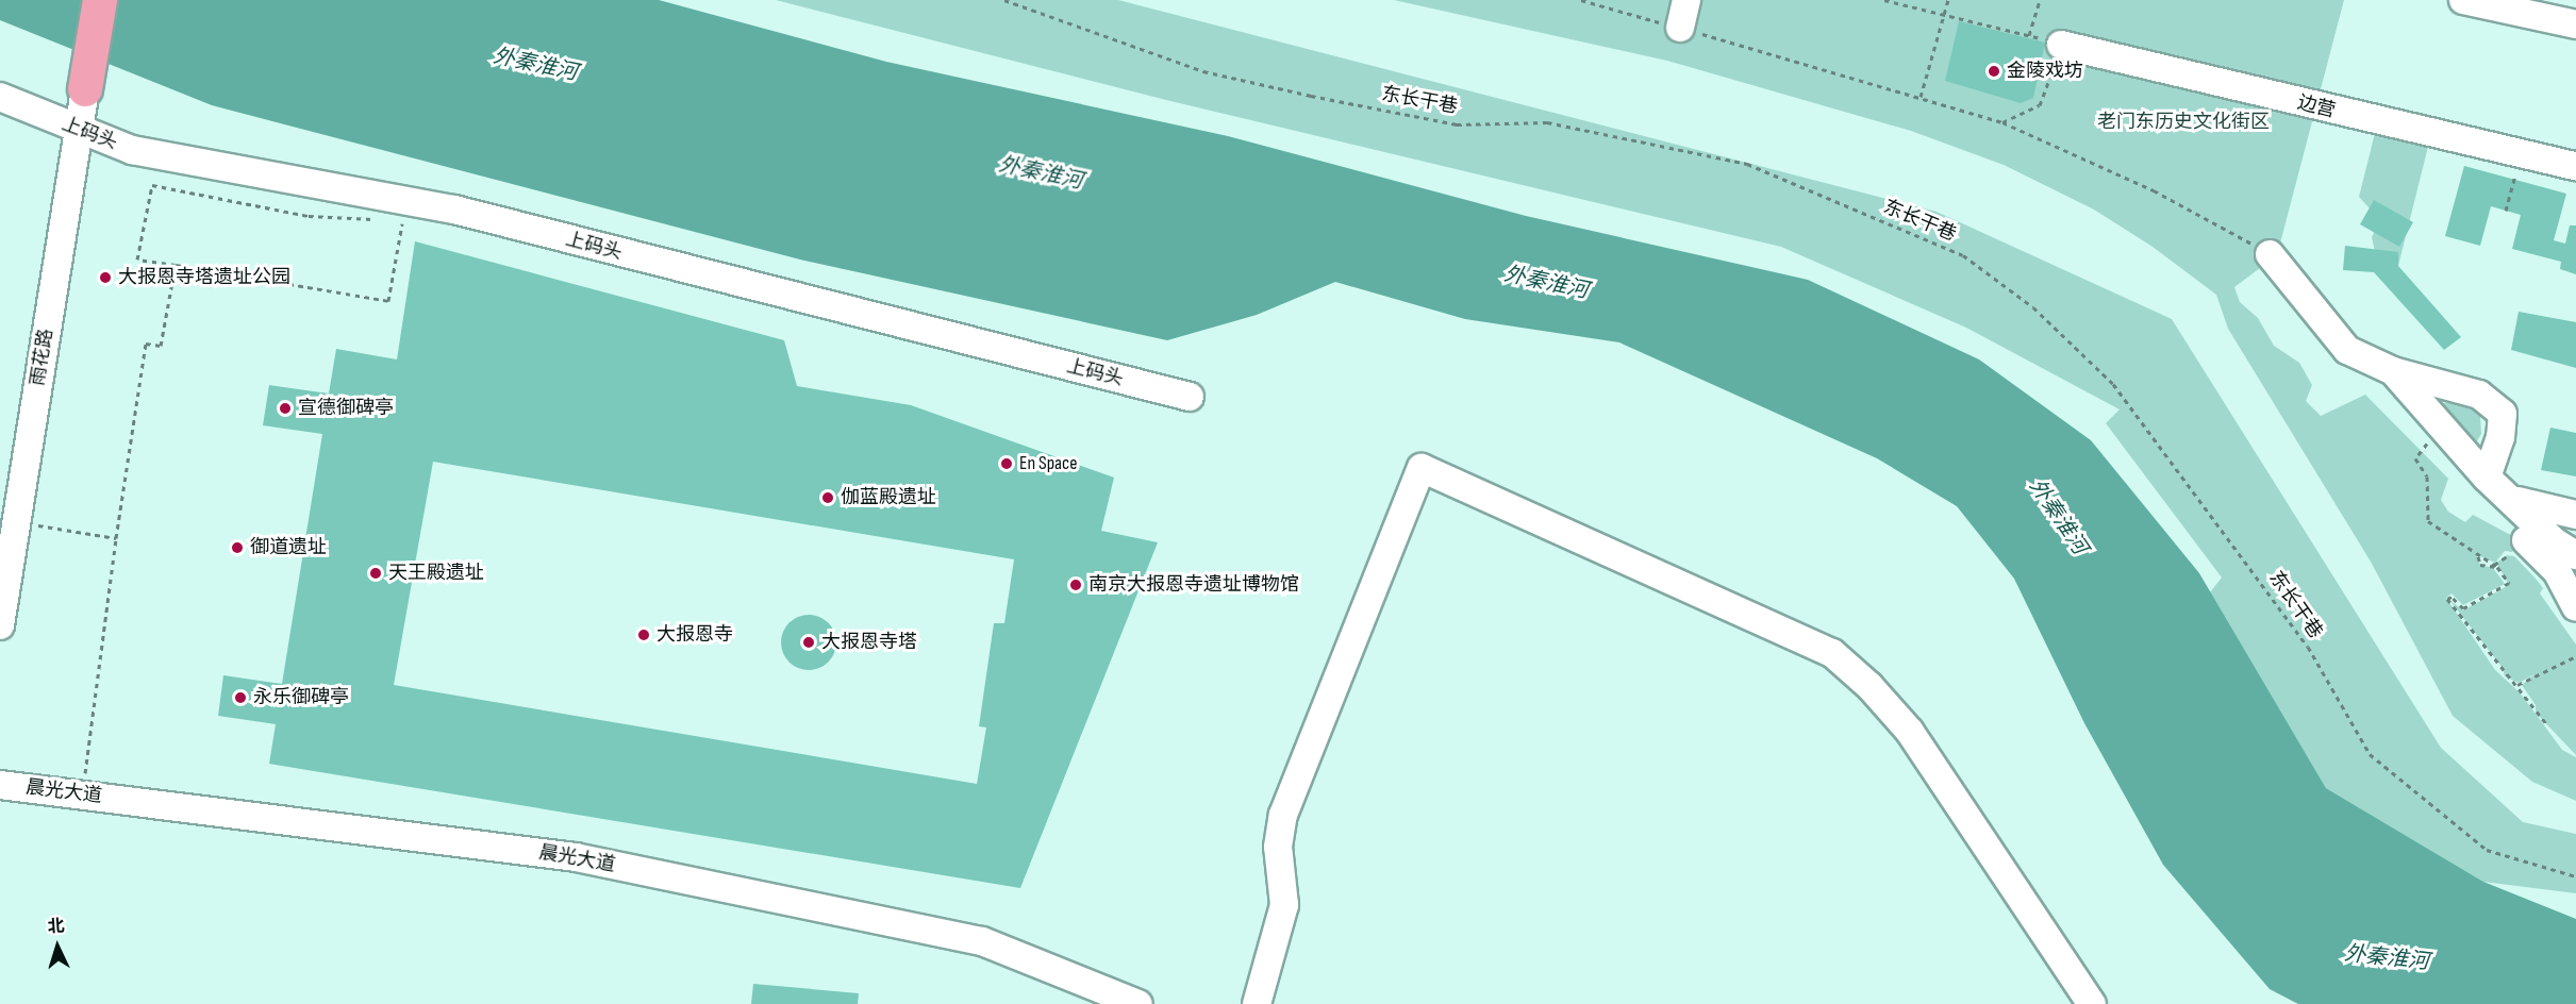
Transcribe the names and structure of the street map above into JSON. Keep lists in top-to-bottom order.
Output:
{
  "streets": {
    "street": [
      "边营",
      "上码头",
      "雨花路",
      "晨光大道"
    ],
    "path": ["东长干巷"]
  },
  "crossings": [
    ["上码头", "雨花路"]
  ],
  "water": ["外秦淮河"],
  "parks": ["老门东历史文化街区"],
  "places": [
    "金陵戏坊",
    "大报恩寺塔遗址公园",
    "宣德御碑亭",
    "En Space",
    "伽蓝殿遗址",
    "御道遗址",
    "天王殿遗址",
    "南京大报恩寺遗址博物馆",
    "大报恩寺",
    "大报恩寺塔",
    "永乐御碑亭"
  ],
  "north": "top"
}
